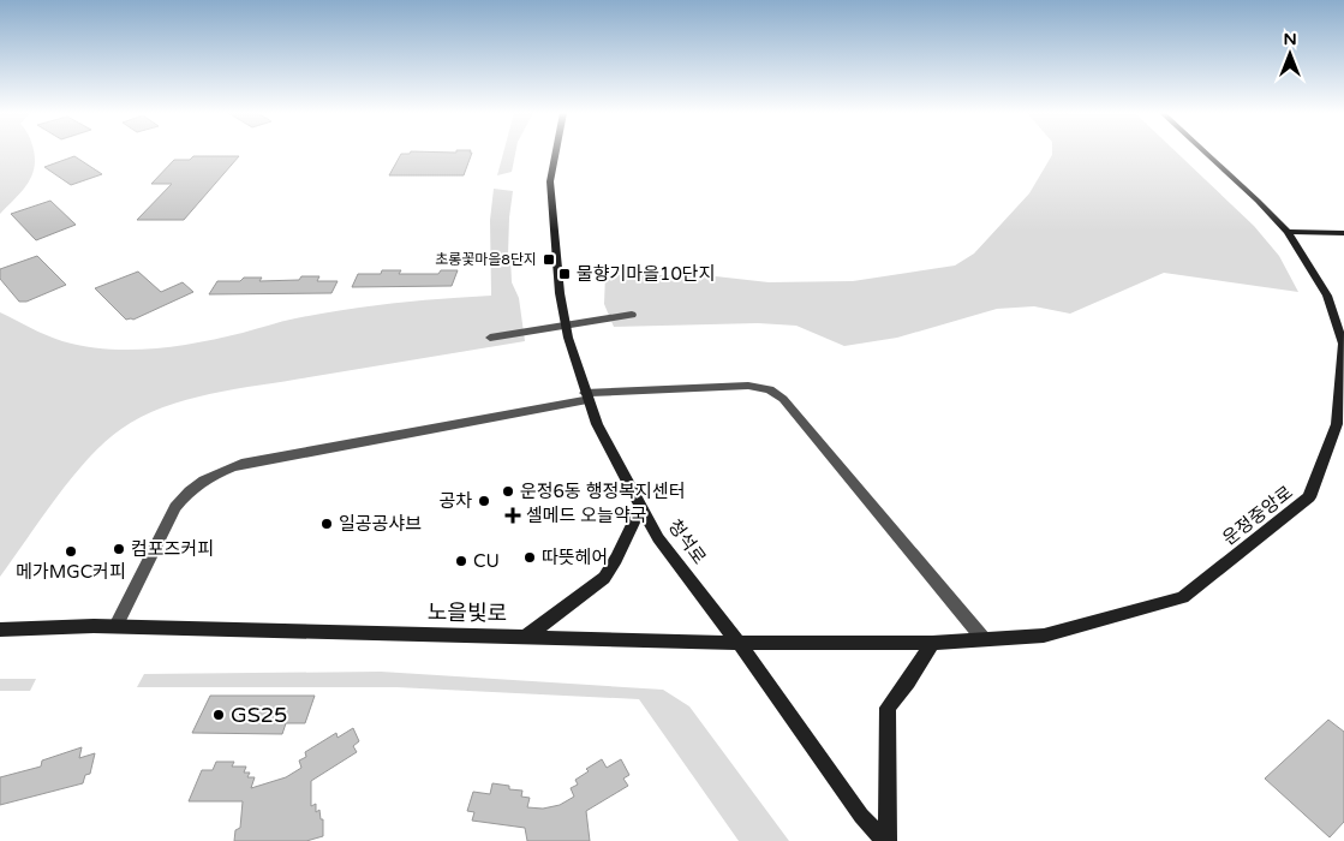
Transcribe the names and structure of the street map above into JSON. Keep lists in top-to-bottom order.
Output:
{
  "streets": {
    "street": ["운정중앙로", "청석로", "노을빛로"]
  },
  "crossings": [
    ["운정중앙로", "노을빛로"],
    ["청석로", "노을빛로"]
  ],
  "places": {
    "transit": ["초롱꽃마을8단지", "물향기마을10단지"],
    "other": [
      "운정6동 행정복지센터",
      "공차",
      "일공공샤브",
      "컴포즈커피",
      "메가MGC커피",
      "따뜻헤어",
      "CU",
      "GS25"
    ],
    "health": ["셀메드 오늘약국"]
  },
  "north": "top"
}
